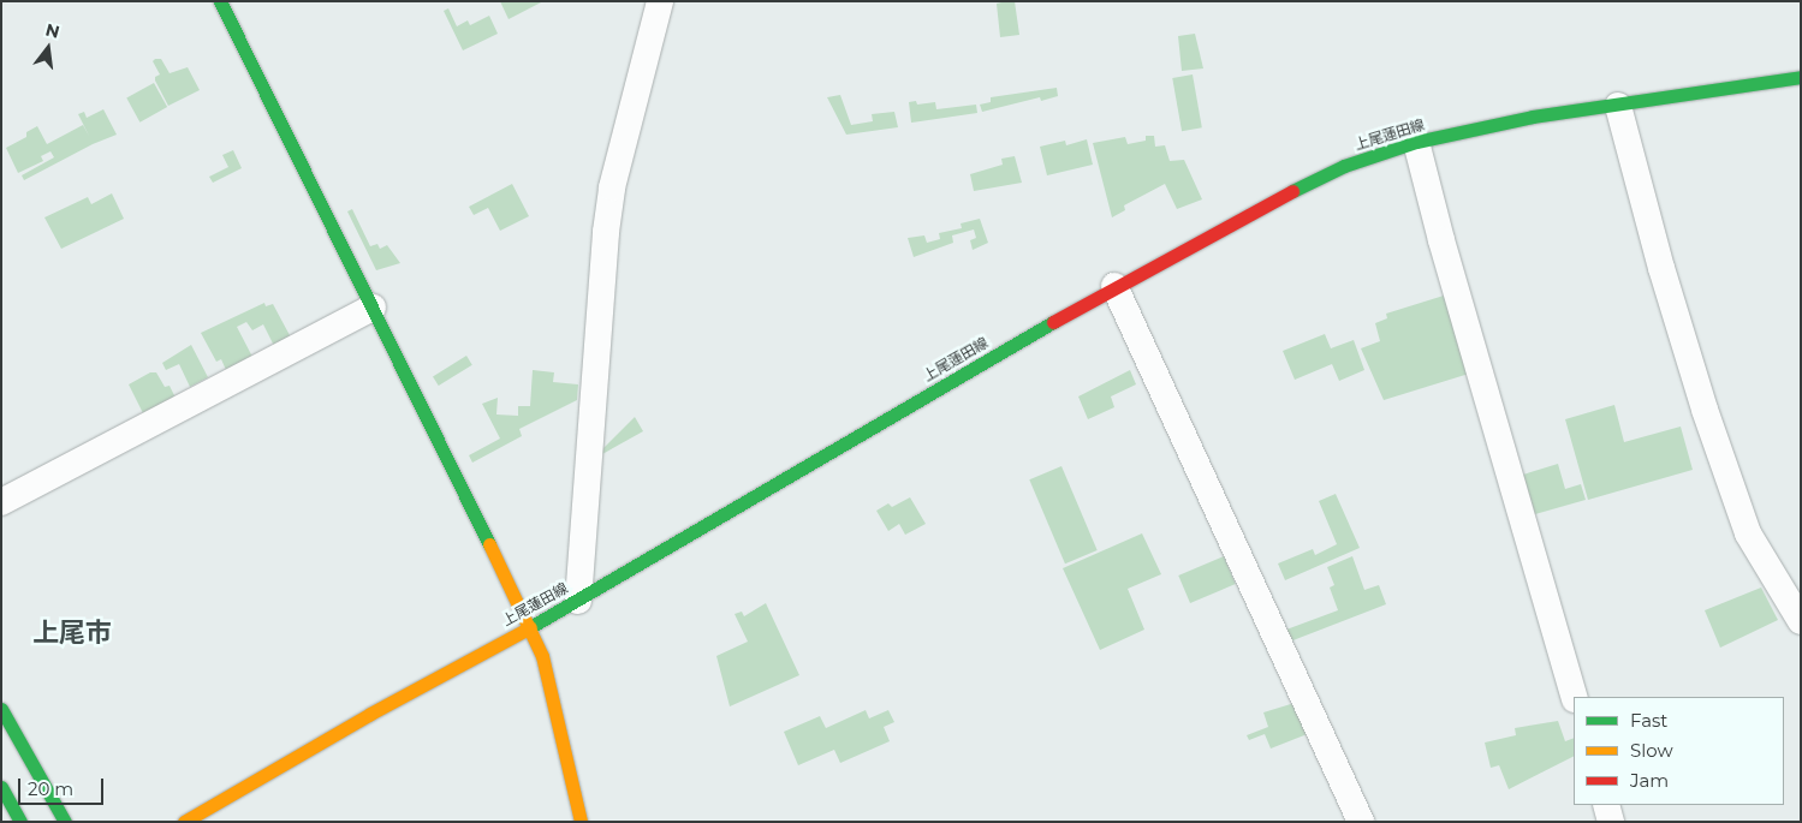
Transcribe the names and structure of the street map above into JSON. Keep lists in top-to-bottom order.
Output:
{
  "streets": {
    "main road": ["上尾蓮田線"]
  },
  "districts": ["上尾市"],
  "legend": ["Fast", "Slow", "Jam"],
  "scale_bar": "20 m",
  "north": "top"
}
